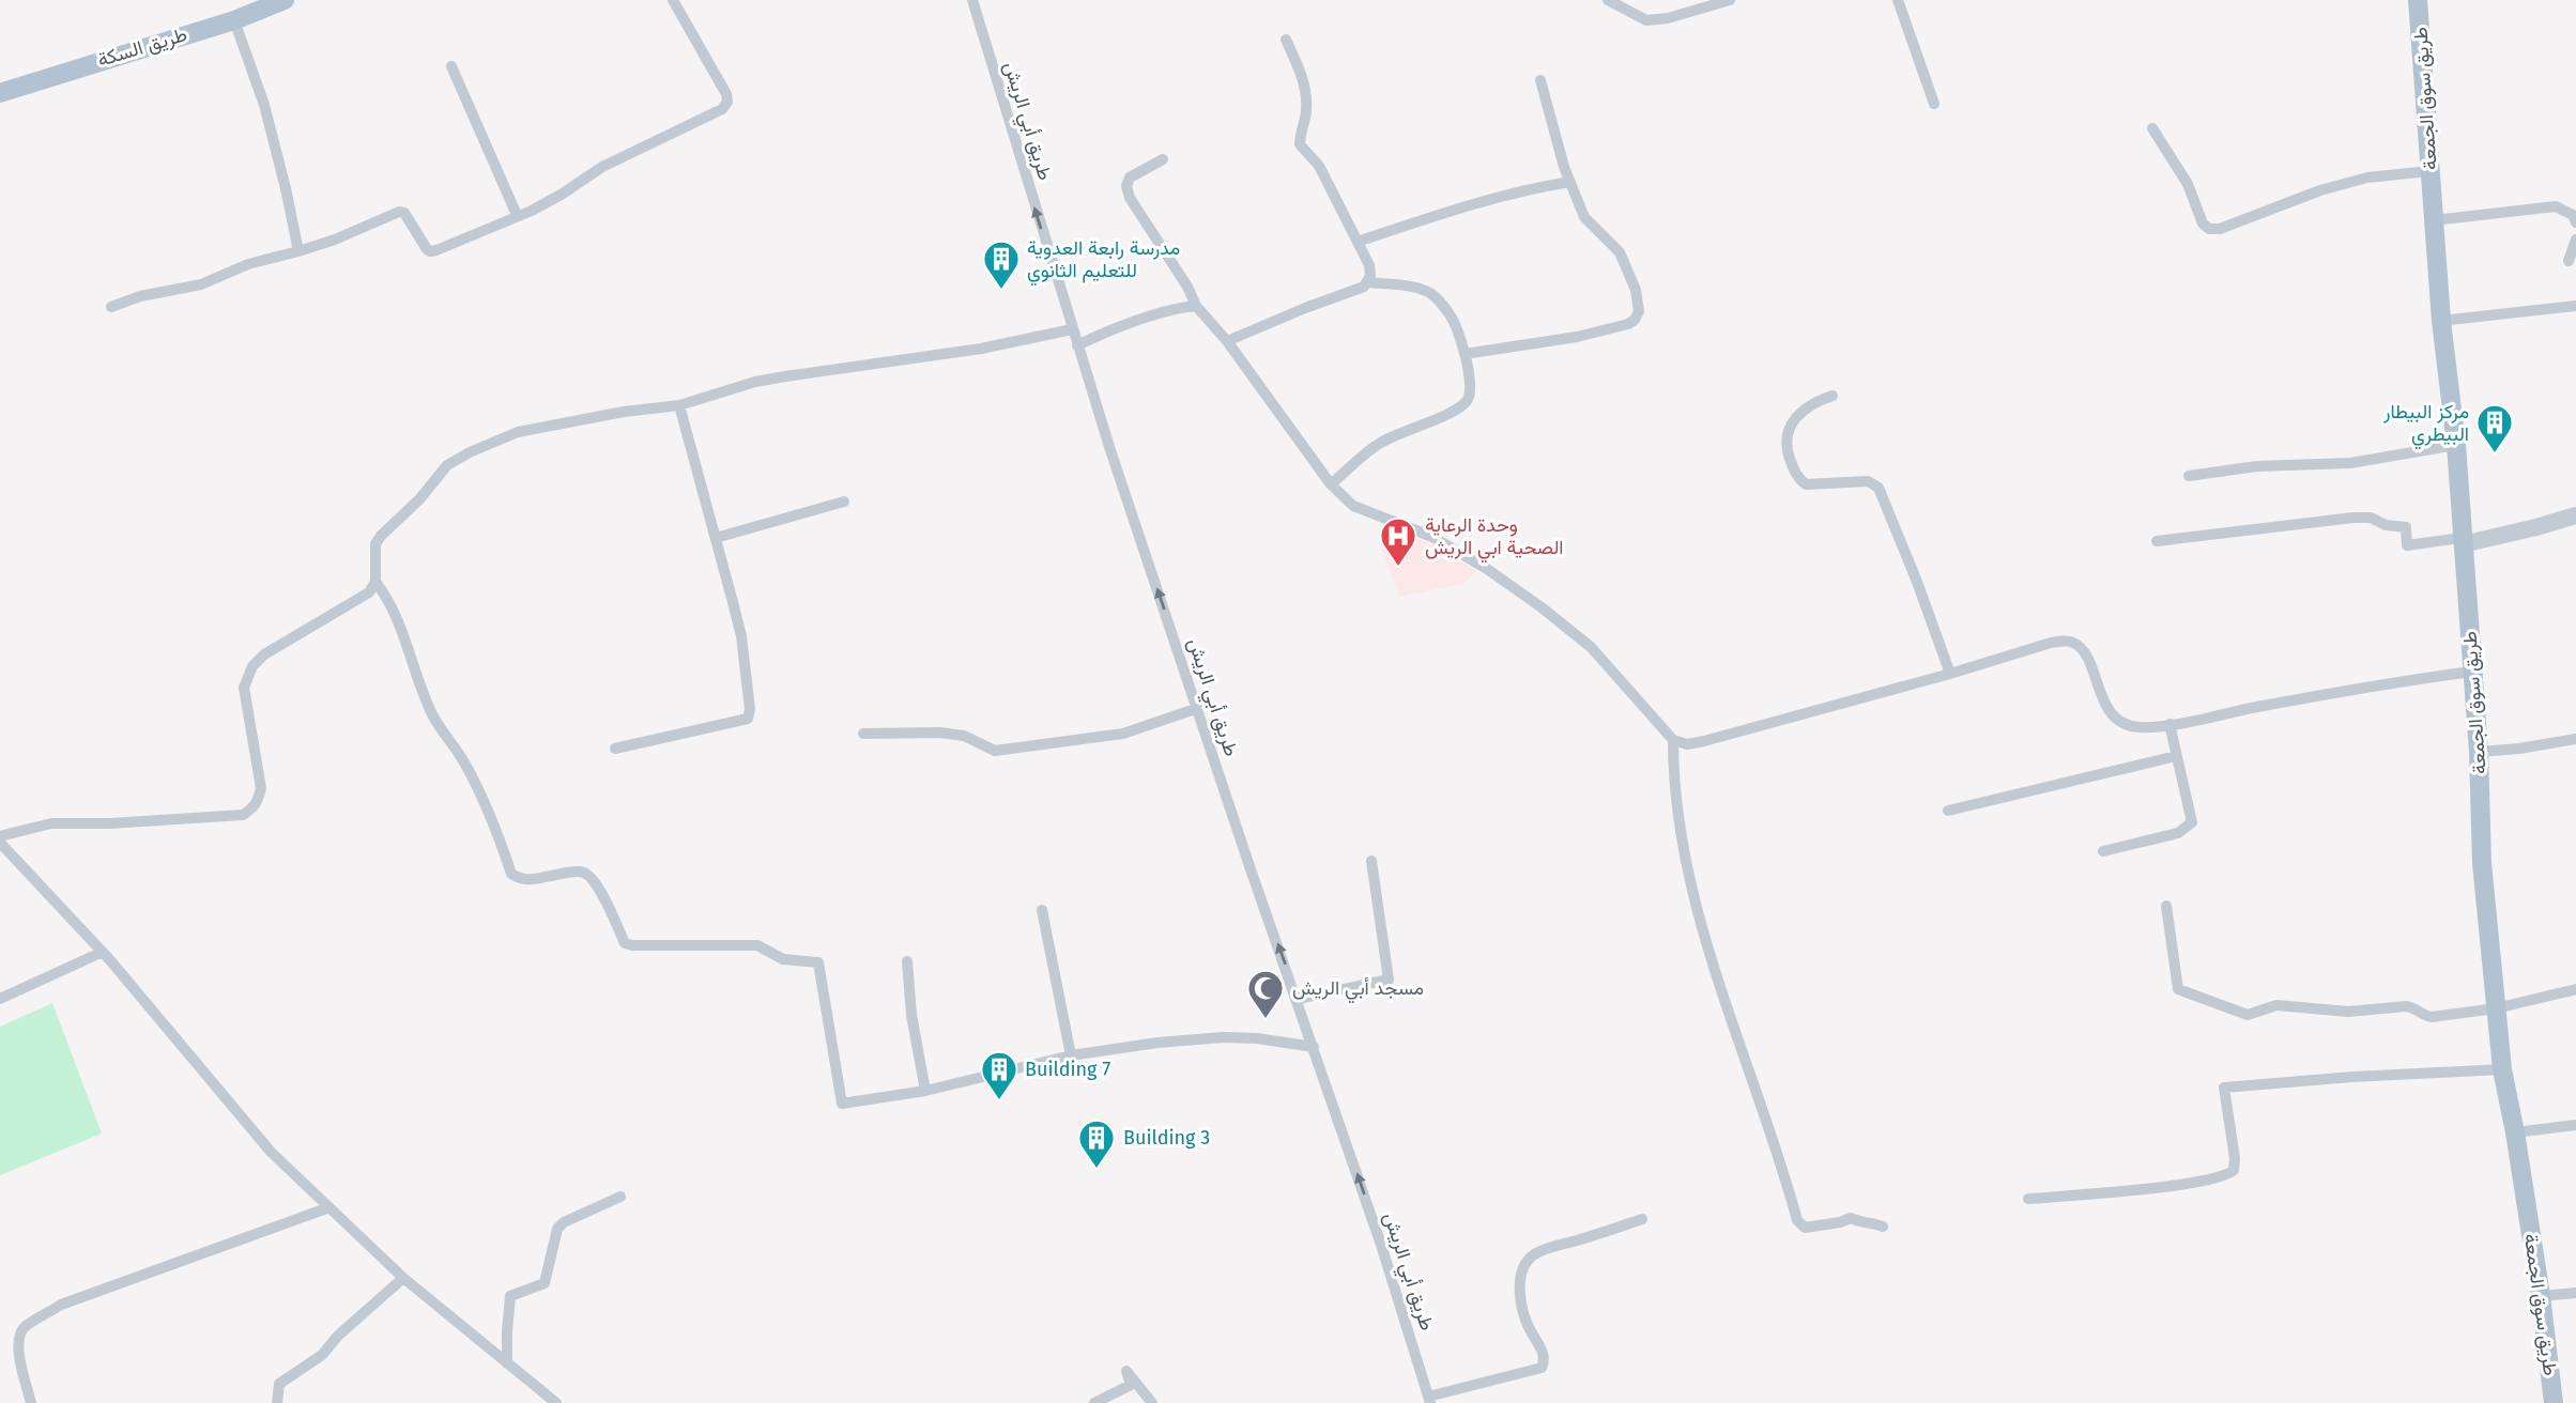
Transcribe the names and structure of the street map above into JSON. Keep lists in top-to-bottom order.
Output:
{
  "streets": {
    "main road": ["طريق السكة", "طريق سوق الجمعة"],
    "street": ["طريق أبي الريش"]
  },
  "one_way": ["طريق أبي الريش"],
  "places": {
    "building": [
      "مدرسة رابعة العدوية للتعليم الثانوي",
      "مركز البيطار البيطري",
      "Building 7",
      "Building 3"
    ],
    "hospital": ["وحدة الرعاية الصحية ابي الريش"],
    "mosque": ["مسجد أبي الريش"]
  }
}
